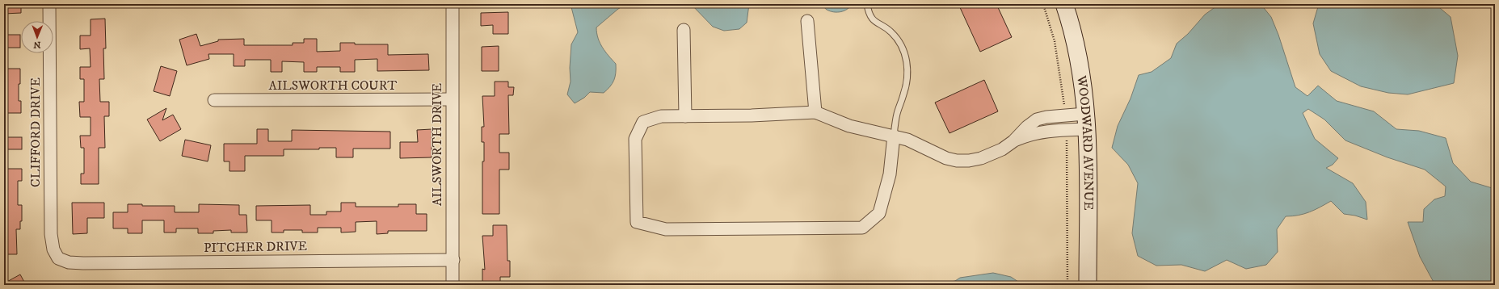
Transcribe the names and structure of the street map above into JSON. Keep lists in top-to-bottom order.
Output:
{
  "streets": {
    "main road": ["WOODWARD AVENUE"],
    "street": [
      "AILSWORTH COURT",
      "CLIFFORD DRIVE",
      "AILSWORTH DRIVE",
      "PITCHER DRIVE"
    ]
  },
  "crossings": [
    ["AILSWORTH COURT", "AILSWORTH DRIVE"],
    ["CLIFFORD DRIVE", "PITCHER DRIVE"],
    ["AILSWORTH DRIVE", "PITCHER DRIVE"]
  ],
  "north": "bottom"
}
